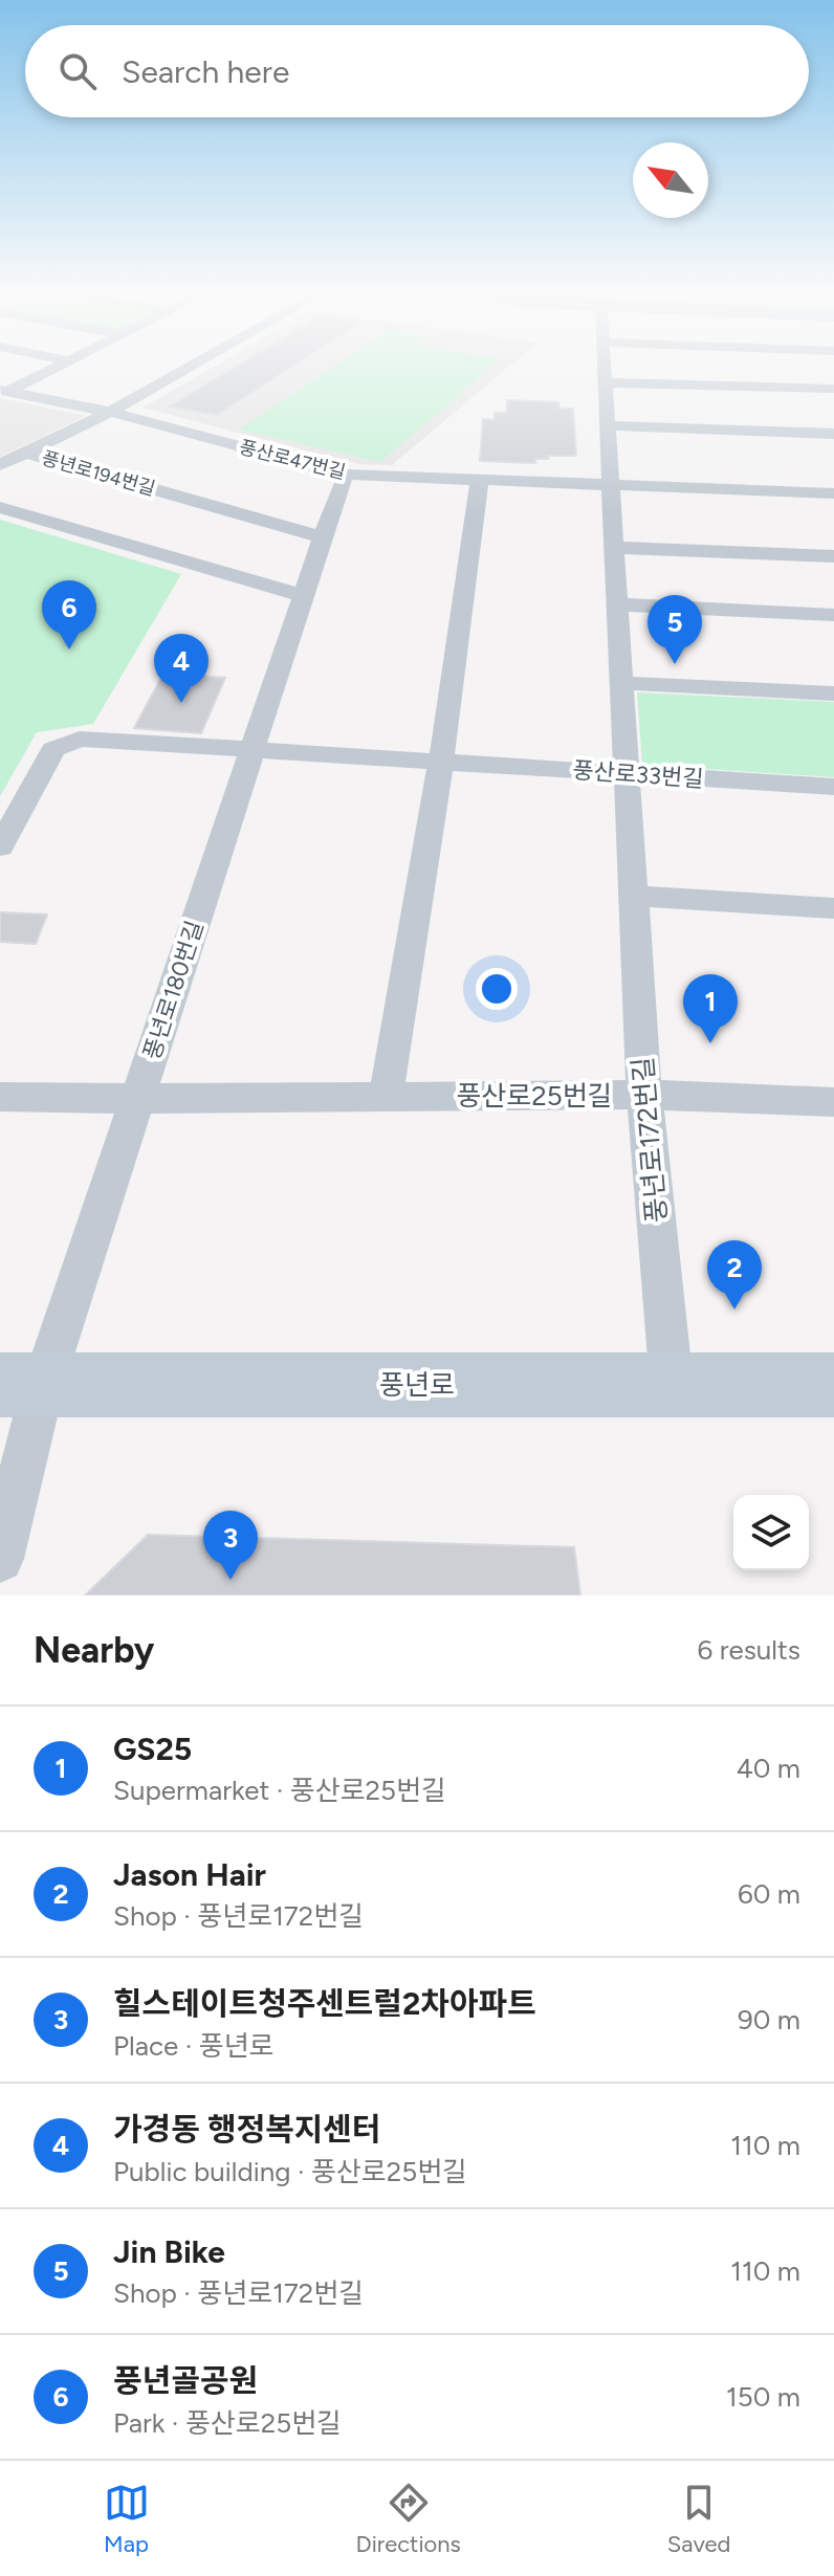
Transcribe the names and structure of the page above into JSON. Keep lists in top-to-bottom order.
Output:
{
  "streets": {
    "street": [
      "풍산로47번길",
      "풍년로194번길",
      "풍산로33번길",
      "풍년로180번길",
      "풍산로25번길",
      "풍년로172번길",
      "풍년로"
    ]
  },
  "crossings": [
    ["풍산로47번길", "풍년로194번길"],
    ["풍산로47번길", "풍년로180번길"],
    ["풍산로47번길", "풍년로172번길"],
    ["풍년로194번길", "풍년로180번길"],
    ["풍산로33번길", "풍년로180번길"],
    ["풍산로33번길", "풍년로172번길"],
    ["풍년로180번길", "풍산로25번길"],
    ["풍년로180번길", "풍년로"],
    ["풍산로25번길", "풍년로172번길"],
    ["풍년로172번길", "풍년로"]
  ],
  "north": "top left",
  "page": {
    "search": "Search here",
    "pins": [
      "6",
      "5",
      "4",
      "1",
      "2",
      "3"
    ],
    "heading": ["Nearby", "6 results"],
    "list": [
      {
        "mark": "1",
        "name": "GS25",
        "note": "Supermarket · 풍산로25번길",
        "value": "40 m"
      },
      {
        "mark": "2",
        "name": "Jason Hair",
        "note": "Shop · 풍년로172번길",
        "value": "60 m"
      },
      {
        "mark": "3",
        "name": "힐스테이트청주센트럴2차아파트",
        "note": "Place · 풍년로",
        "value": "90 m"
      },
      {
        "mark": "4",
        "name": "가경동 행정복지센터",
        "note": "Public building · 풍산로25번길",
        "value": "110 m"
      },
      {
        "mark": "5",
        "name": "Jin Bike",
        "note": "Shop · 풍년로172번길",
        "value": "110 m"
      },
      {
        "mark": "6",
        "name": "풍년골공원",
        "note": "Park · 풍산로25번길",
        "value": "150 m"
      }
    ],
    "nav": ["Map", "Directions", "Saved"]
  }
}
